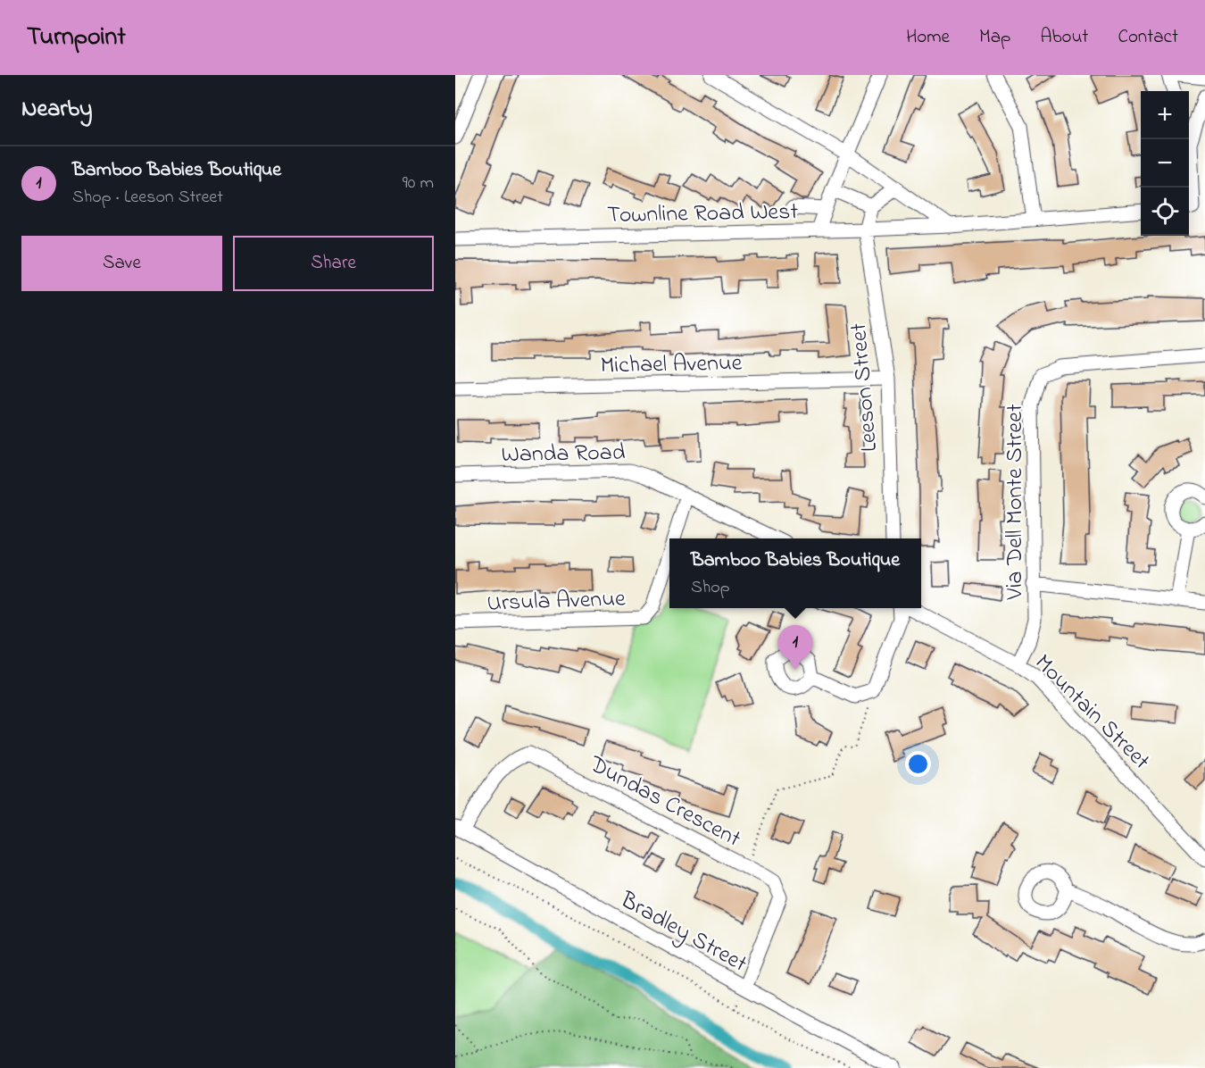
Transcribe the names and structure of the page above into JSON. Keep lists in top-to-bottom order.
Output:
{
  "streets": {
    "street": [
      "Townline Road West",
      "Michael Avenue",
      "Leeson Street",
      "Wanda Road",
      "Via Dell Monte Street",
      "Ursula Avenue",
      "Mountain Street",
      "Dundas Crescent",
      "Bradley Street"
    ]
  },
  "crossings": [
    ["Townline Road West", "Leeson Street"],
    ["Michael Avenue", "Leeson Street"],
    ["Wanda Road", "Ursula Avenue"],
    ["Via Dell Monte Street", "Mountain Street"],
    ["Dundas Crescent", "Bradley Street"]
  ],
  "page": {
    "header": "Turnpoint",
    "nav": [
      "Home",
      "Map",
      "About",
      "Contact"
    ],
    "heading": "Nearby",
    "map_buttons": ["+", "−"],
    "list": [
      {
        "mark": "1",
        "name": "Bamboo Babies Boutique",
        "note": "Shop · Leeson Street",
        "value": "90 m"
      }
    ],
    "buttons": ["Save", "Share"],
    "popup": ["Bamboo Babies Boutique", "Shop"],
    "pins": "1"
  }
}
